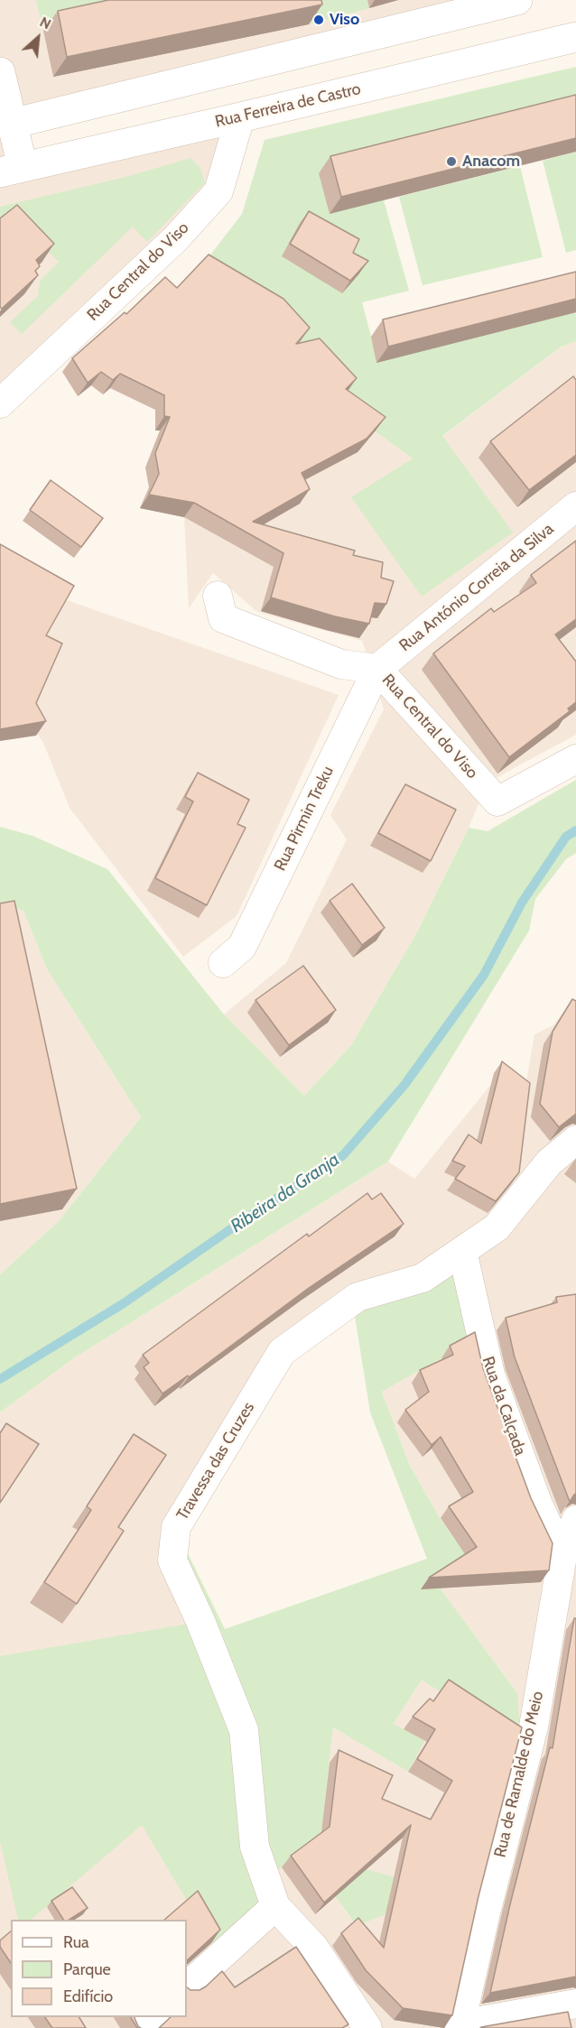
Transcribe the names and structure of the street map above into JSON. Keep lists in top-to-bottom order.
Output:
{
  "streets": {
    "street": [
      "Rua Ferreira de Castro",
      "Rua Central do Viso",
      "Rua António Correia da Silva",
      "Rua Pirmin Treku",
      "Rua da Calçada",
      "Travessa das Cruzes",
      "Rua de Ramalde do Meio"
    ]
  },
  "crossings": [
    ["Rua Ferreira de Castro", "Rua Central do Viso"],
    ["Rua Central do Viso", "Rua António Correia da Silva"],
    ["Rua Central do Viso", "Rua Pirmin Treku"],
    ["Rua António Correia da Silva", "Rua Pirmin Treku"],
    ["Rua da Calçada", "Travessa das Cruzes"],
    ["Rua da Calçada", "Rua de Ramalde do Meio"]
  ],
  "water": ["Ribeira da Granja"],
  "places": ["Viso", "Anacom"],
  "legend": ["Rua", "Parque", "Edifício"],
  "north": "top right"
}
